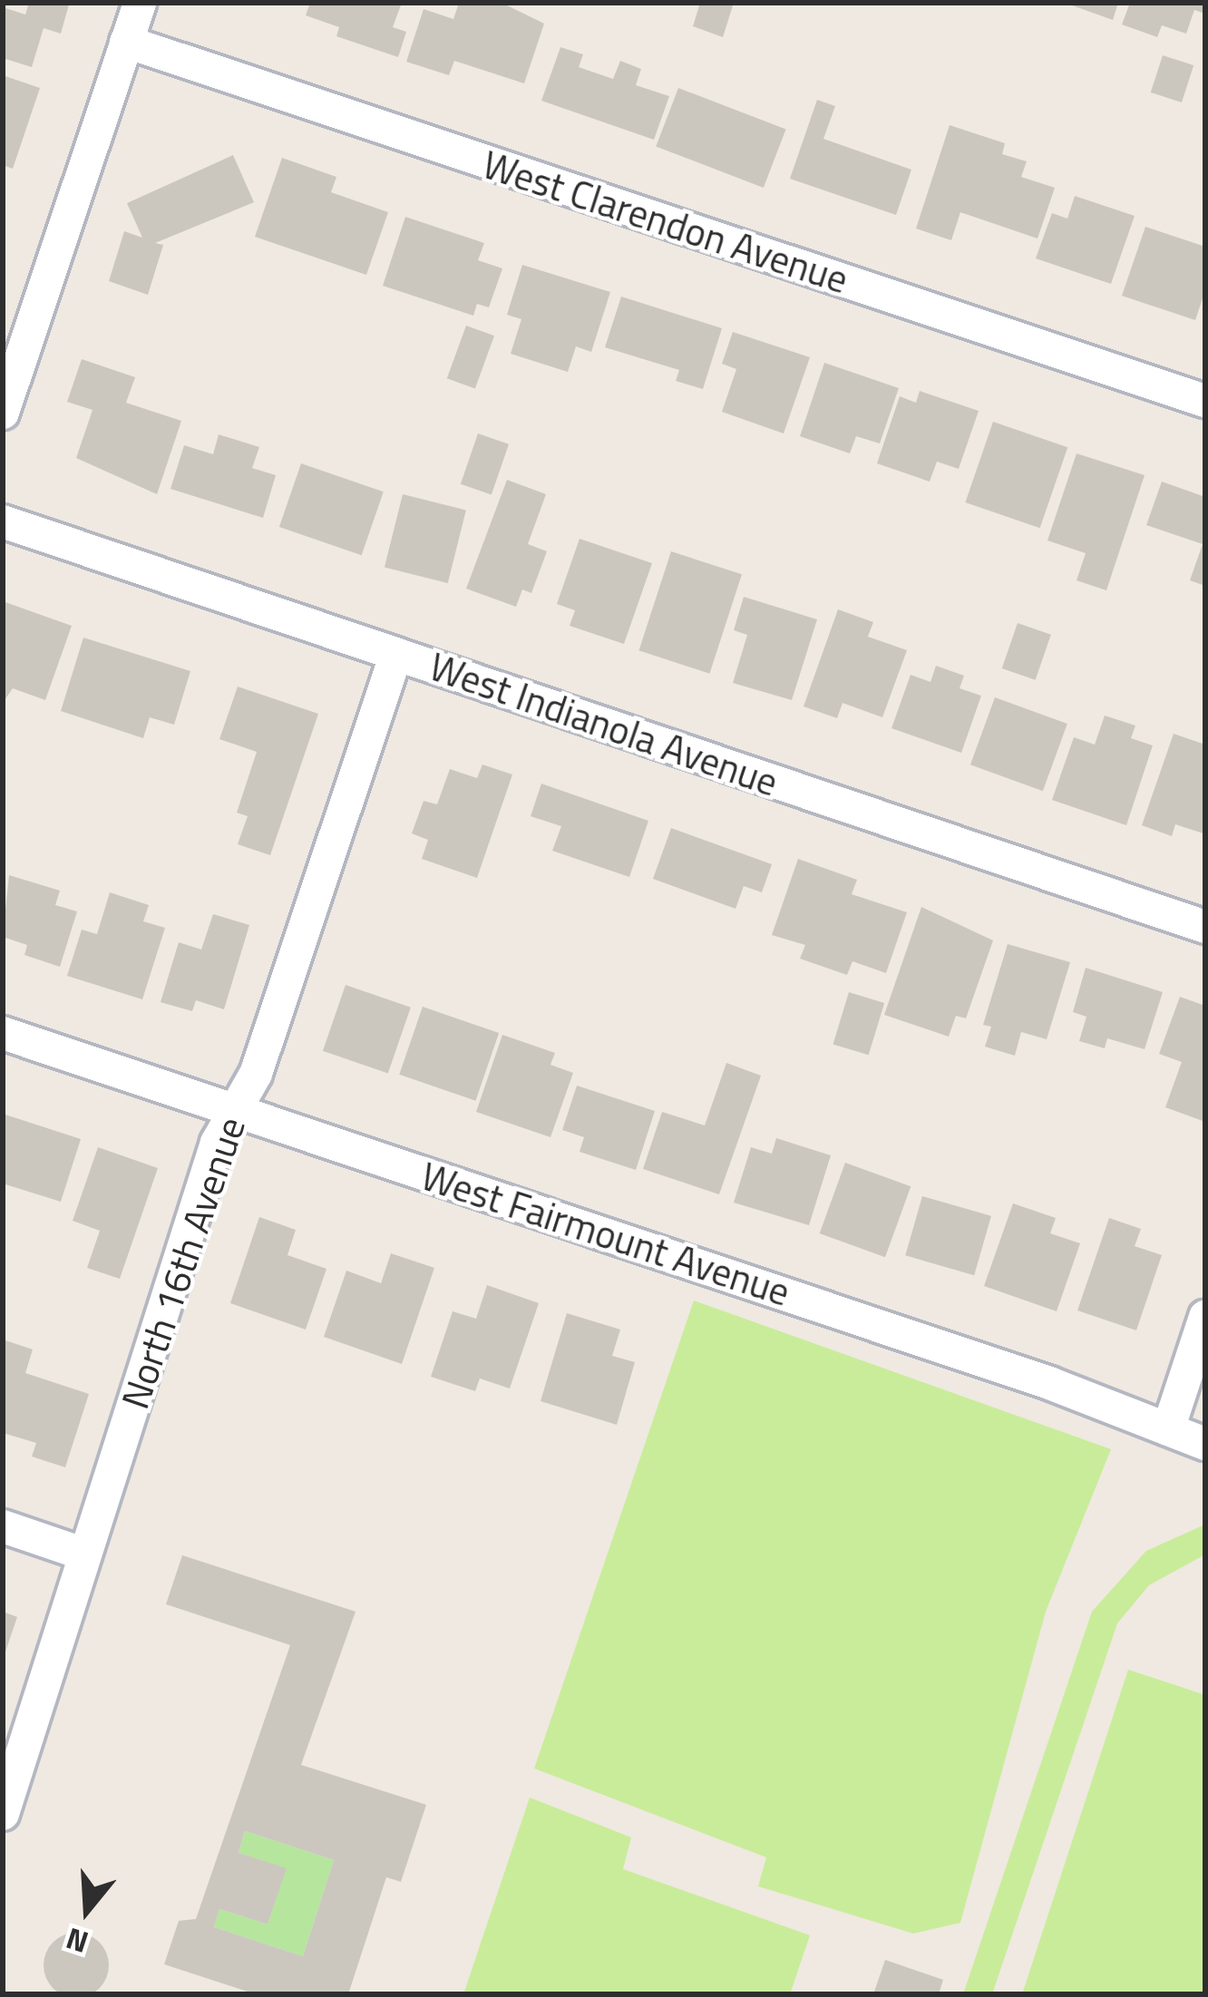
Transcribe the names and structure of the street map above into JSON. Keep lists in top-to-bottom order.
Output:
{
  "streets": {
    "street": [
      "West Clarendon Avenue",
      "West Indianola Avenue",
      "West Fairmount Avenue",
      "North 16th Avenue"
    ]
  },
  "crossings": [
    ["West Indianola Avenue", "North 16th Avenue"],
    ["West Fairmount Avenue", "North 16th Avenue"]
  ],
  "north": "bottom"
}
